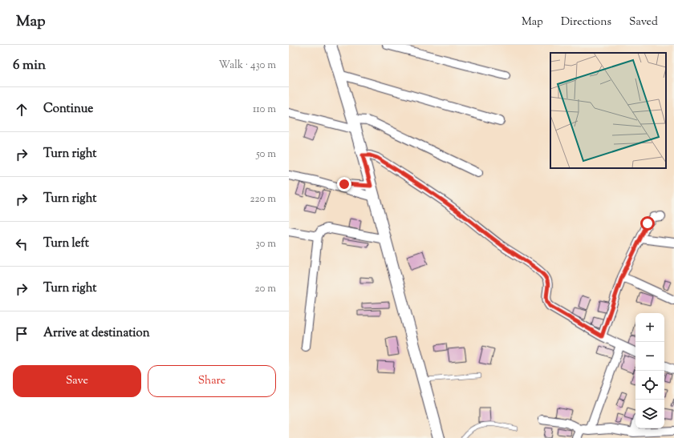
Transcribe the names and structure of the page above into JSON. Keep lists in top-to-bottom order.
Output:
{
  "page": {
    "header": "Map",
    "nav": ["Map", "Directions", "Saved"],
    "heading": ["6 min", "Walk · 430 m"],
    "list": [
      ["Continue", "110 m"],
      ["Turn right", "50 m"],
      ["Turn right", "220 m"],
      ["Turn left", "30 m"],
      ["Turn right", "20 m"],
      "Arrive at destination"
    ],
    "map_buttons": ["+", "−"],
    "buttons": ["Save", "Share"]
  }
}
